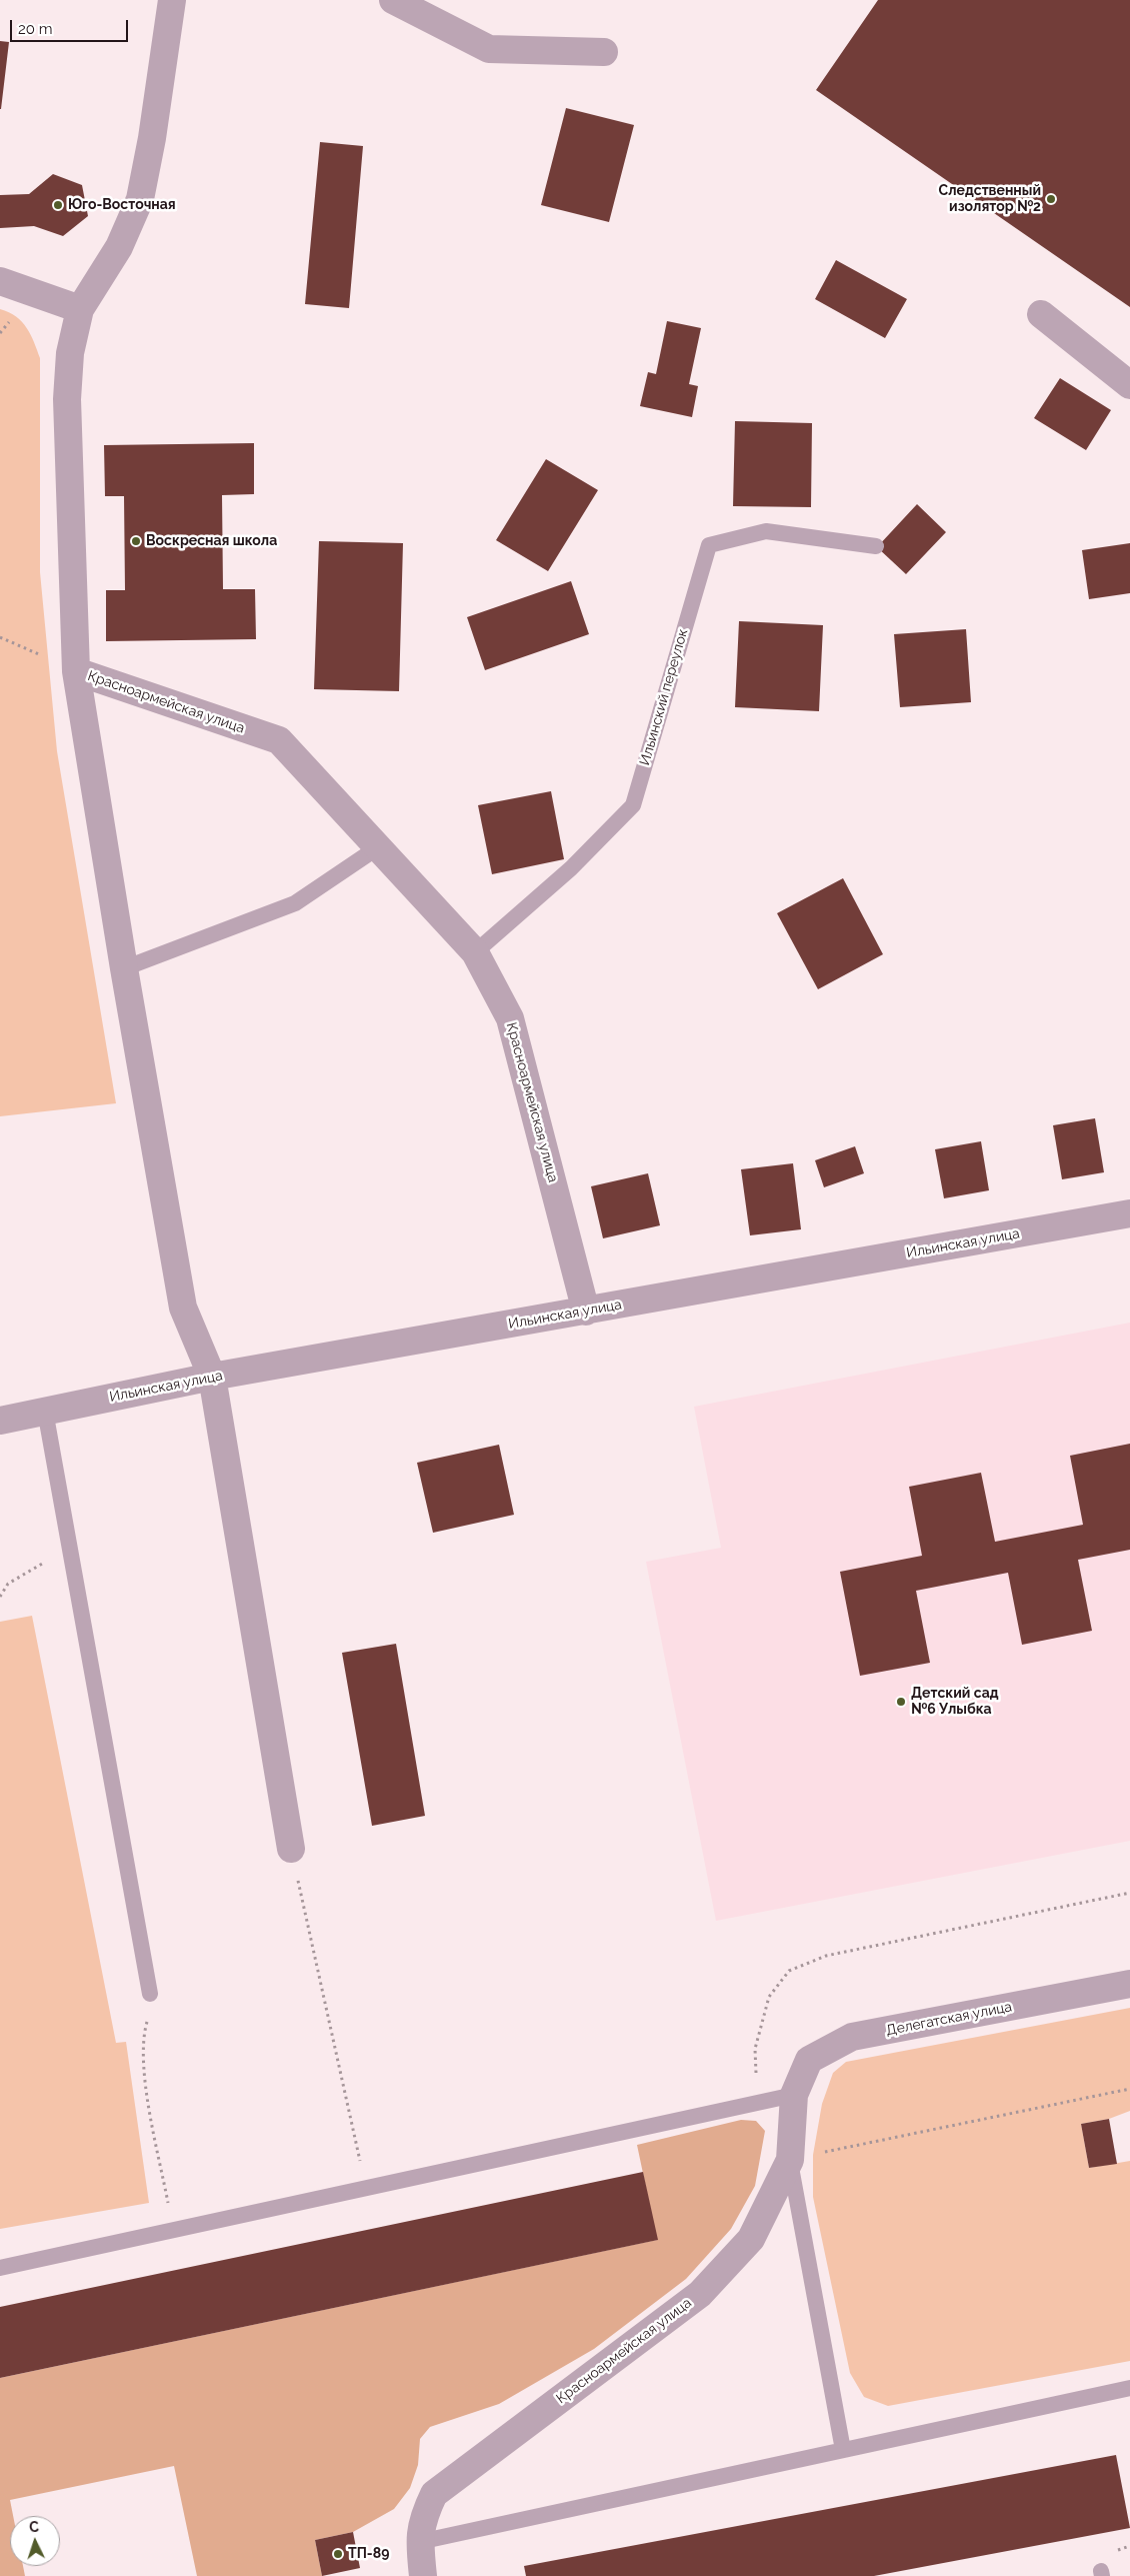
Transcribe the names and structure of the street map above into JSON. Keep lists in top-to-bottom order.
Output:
{
  "streets": {
    "street": ["Красноармейская улица", "Ильинская улица", "Делегатская улица"],
    "lane": ["Ильинский переулок"]
  },
  "crossings": [
    ["Ильинский переулок", "Красноармейская улица"],
    ["Красноармейская улица", "Ильинская улица"],
    ["Красноармейская улица", "Делегатская улица"]
  ],
  "places": [
    "Следственный изолятор №2",
    "Юго-Восточная",
    "Воскресная школа",
    "Детский сад №6 Улыбка",
    "ТП-89"
  ],
  "scale_bar": "20 m",
  "north": "top"
}
